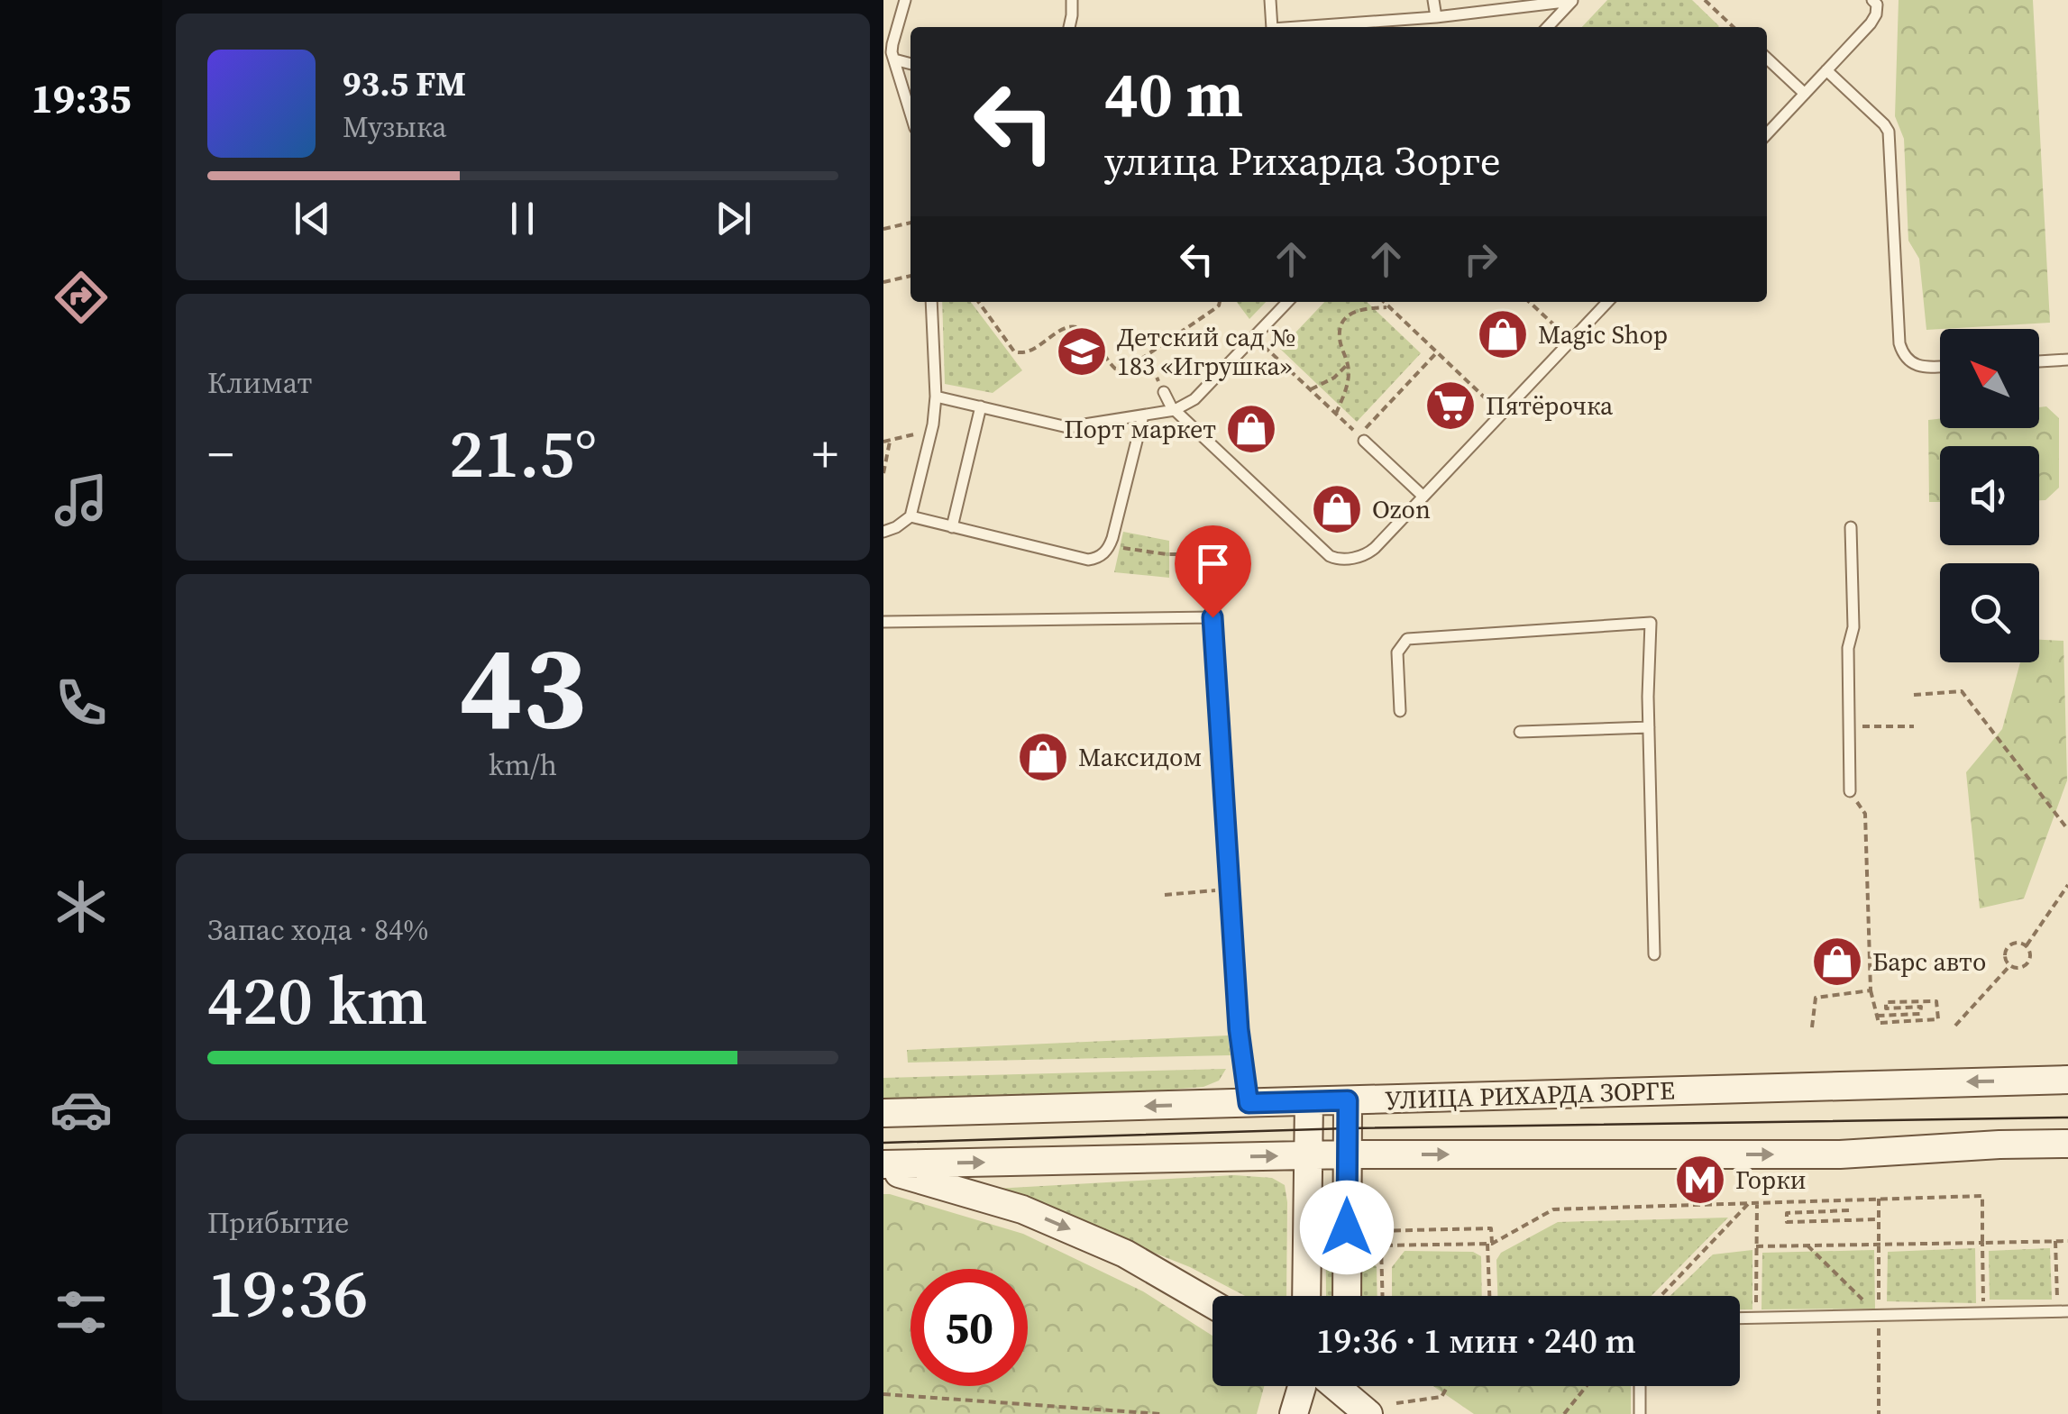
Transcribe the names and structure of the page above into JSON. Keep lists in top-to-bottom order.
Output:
{
  "streets": {
    "main road": ["УЛИЦА РИХАРДА ЗОРГЕ"]
  },
  "places": {
    "shop": [
      "Magic Shop",
      "Порт маркет",
      "Ozon",
      "Максидом",
      "Барс авто"
    ],
    "school or university": ["Детский сад № 183 «Игрушка»"],
    "supermarket": ["Пятёрочка"],
    "metro station": ["Горки"]
  },
  "north": "top left",
  "page": {
    "tabs": "19:35",
    "turn": ["40 m", "улица Рихарда Зорге"],
    "song": ["93.5 FM", "Музыка"],
    "tile": [
      "Климат",
      ["43", "km/h"],
      ["Запас хода · 84%", "420 km"],
      ["Прибытие", "19:36"]
    ],
    "heat": ["−", "21.5°", "+"],
    "limit": "50",
    "trip": "19:36 · 1 мин · 240 m"
  }
}
